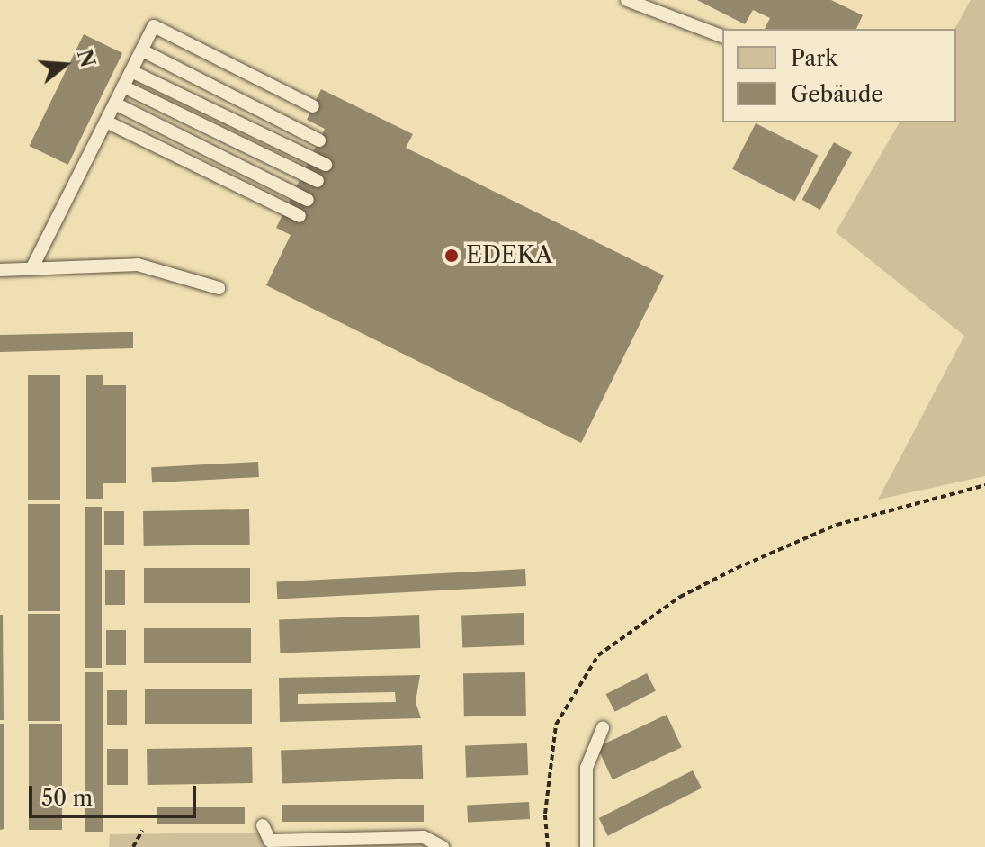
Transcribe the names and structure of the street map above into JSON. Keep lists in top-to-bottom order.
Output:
{
  "places": ["EDEKA"],
  "legend": ["Park", "Gebäude"],
  "scale_bar": "50 m",
  "north": "right"
}
